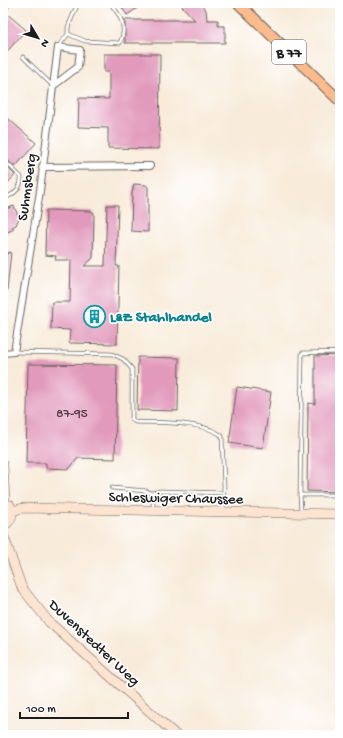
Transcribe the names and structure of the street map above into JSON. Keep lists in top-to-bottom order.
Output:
{
  "streets": {
    "main road": ["B 77", "Schleswiger Chaussee", "Duvenstedter Weg"],
    "street": ["Suhmsberg"]
  },
  "places": {
    "building": ["L&Z Stahlhandel"]
  },
  "house_numbers": ["87-95"],
  "scale_bar": "100 m",
  "north": "bottom right"
}
